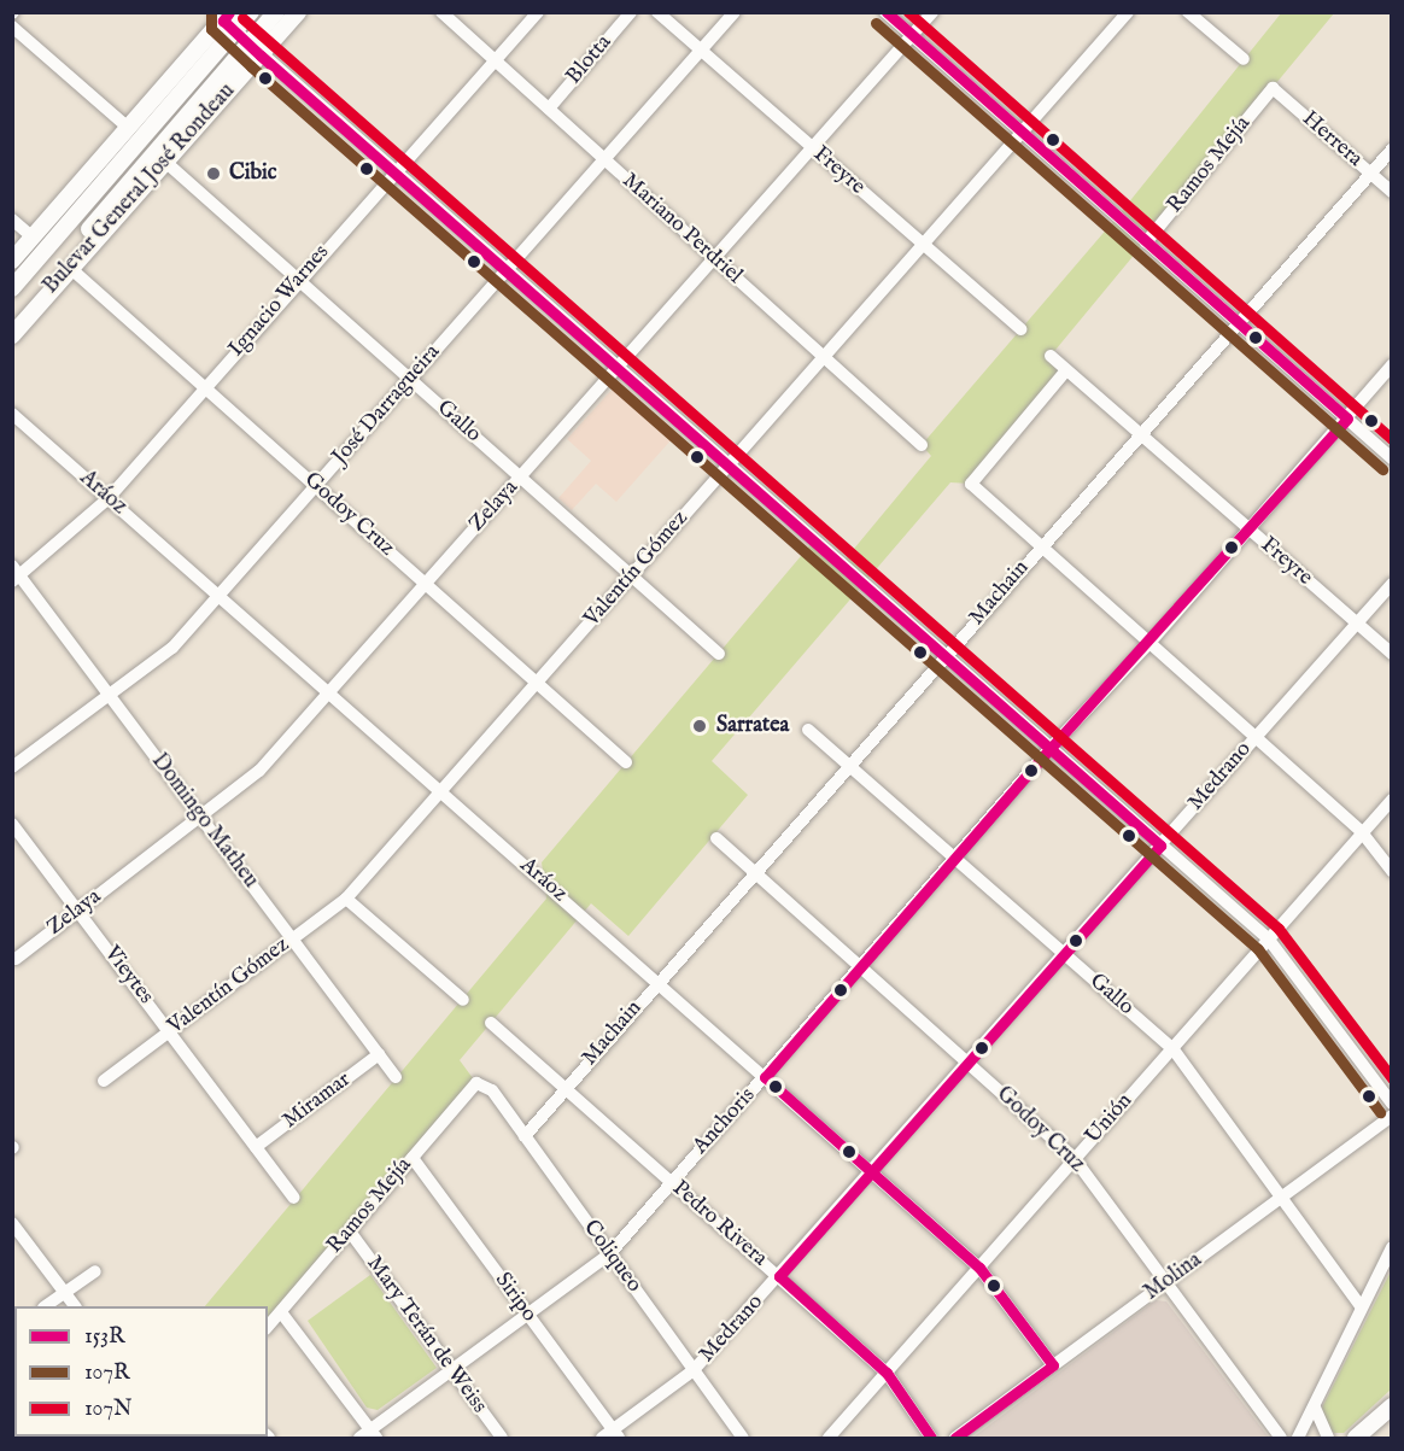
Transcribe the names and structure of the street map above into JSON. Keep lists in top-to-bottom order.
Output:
{
  "streets": {
    "main road": ["Bulevar General José Rondeau"],
    "street": [
      "Blotta",
      "Herrera",
      "Ramos Mejía",
      "Freyre",
      "Mariano Perdriel",
      "Ignacio Warnes",
      "José Darragueira",
      "Gallo",
      "Aráoz",
      "Zelaya",
      "Godoy Cruz",
      "Valentín Gómez",
      "Machain",
      "Medrano",
      "Domingo Matheu",
      "Vieytes",
      "Miramar",
      "Unión",
      "Anchoris",
      "Pedro Rivera",
      "Coliqueo",
      "Molina",
      "Siripo",
      "Mary Terán de Weiss"
    ]
  },
  "crossings": [
    ["Blotta", "Mariano Perdriel"],
    ["Herrera", "Ramos Mejía"],
    ["Herrera", "Machain"],
    ["Ramos Mejía", "Coliqueo"],
    ["Ramos Mejía", "Siripo"],
    ["Ramos Mejía", "Mary Terán de Weiss"],
    ["Freyre", "José Darragueira"],
    ["Freyre", "Zelaya"],
    ["Freyre", "Valentín Gómez"],
    ["Freyre", "Machain"],
    ["Freyre", "Medrano"],
    ["Freyre", "Anchoris"],
    ["Bulevar General José Rondeau", "Gallo"],
    ["Bulevar General José Rondeau", "Godoy Cruz"],
    ["Mariano Perdriel", "Ignacio Warnes"],
    ["Mariano Perdriel", "José Darragueira"],
    ["Mariano Perdriel", "Zelaya"],
    ["Mariano Perdriel", "Valentín Gómez"],
    ["Ignacio Warnes", "Gallo"],
    ["Ignacio Warnes", "Aráoz"],
    ["Ignacio Warnes", "Godoy Cruz"],
    ["Ignacio Warnes", "Domingo Matheu"],
    ["José Darragueira", "Gallo"],
    ["José Darragueira", "Aráoz"],
    ["José Darragueira", "Godoy Cruz"],
    ["José Darragueira", "Domingo Matheu"],
    ["Gallo", "Zelaya"],
    ["Gallo", "Valentín Gómez"],
    ["Gallo", "Machain"],
    ["Gallo", "Medrano"],
    ["Gallo", "Unión"],
    ["Gallo", "Anchoris"],
    ["Gallo", "Molina"],
    ["Aráoz", "Zelaya"],
    ["Aráoz", "Valentín Gómez"],
    ["Aráoz", "Machain"],
    ["Aráoz", "Medrano"],
    ["Aráoz", "Unión"],
    ["Aráoz", "Anchoris"],
    ["Aráoz", "Molina"],
    ["Zelaya", "Godoy Cruz"],
    ["Zelaya", "Domingo Matheu"],
    ["Zelaya", "Vieytes"],
    ["Godoy Cruz", "Valentín Gómez"],
    ["Godoy Cruz", "Machain"],
    ["Godoy Cruz", "Medrano"],
    ["Godoy Cruz", "Unión"],
    ["Godoy Cruz", "Anchoris"],
    ["Godoy Cruz", "Molina"],
    ["Valentín Gómez", "Domingo Matheu"],
    ["Valentín Gómez", "Vieytes"],
    ["Machain", "Pedro Rivera"],
    ["Machain", "Coliqueo"],
    ["Medrano", "Pedro Rivera"],
    ["Medrano", "Coliqueo"],
    ["Medrano", "Siripo"],
    ["Domingo Matheu", "Miramar"],
    ["Vieytes", "Miramar"],
    ["Unión", "Pedro Rivera"],
    ["Anchoris", "Pedro Rivera"],
    ["Anchoris", "Coliqueo"],
    ["Anchoris", "Siripo"],
    ["Anchoris", "Mary Terán de Weiss"]
  ],
  "places": ["Cibic", "Sarratea"],
  "lines": ["transit line 153R", "transit line 107R", "transit line 107N"],
  "legend": ["153R", "107R", "107N"]
}
